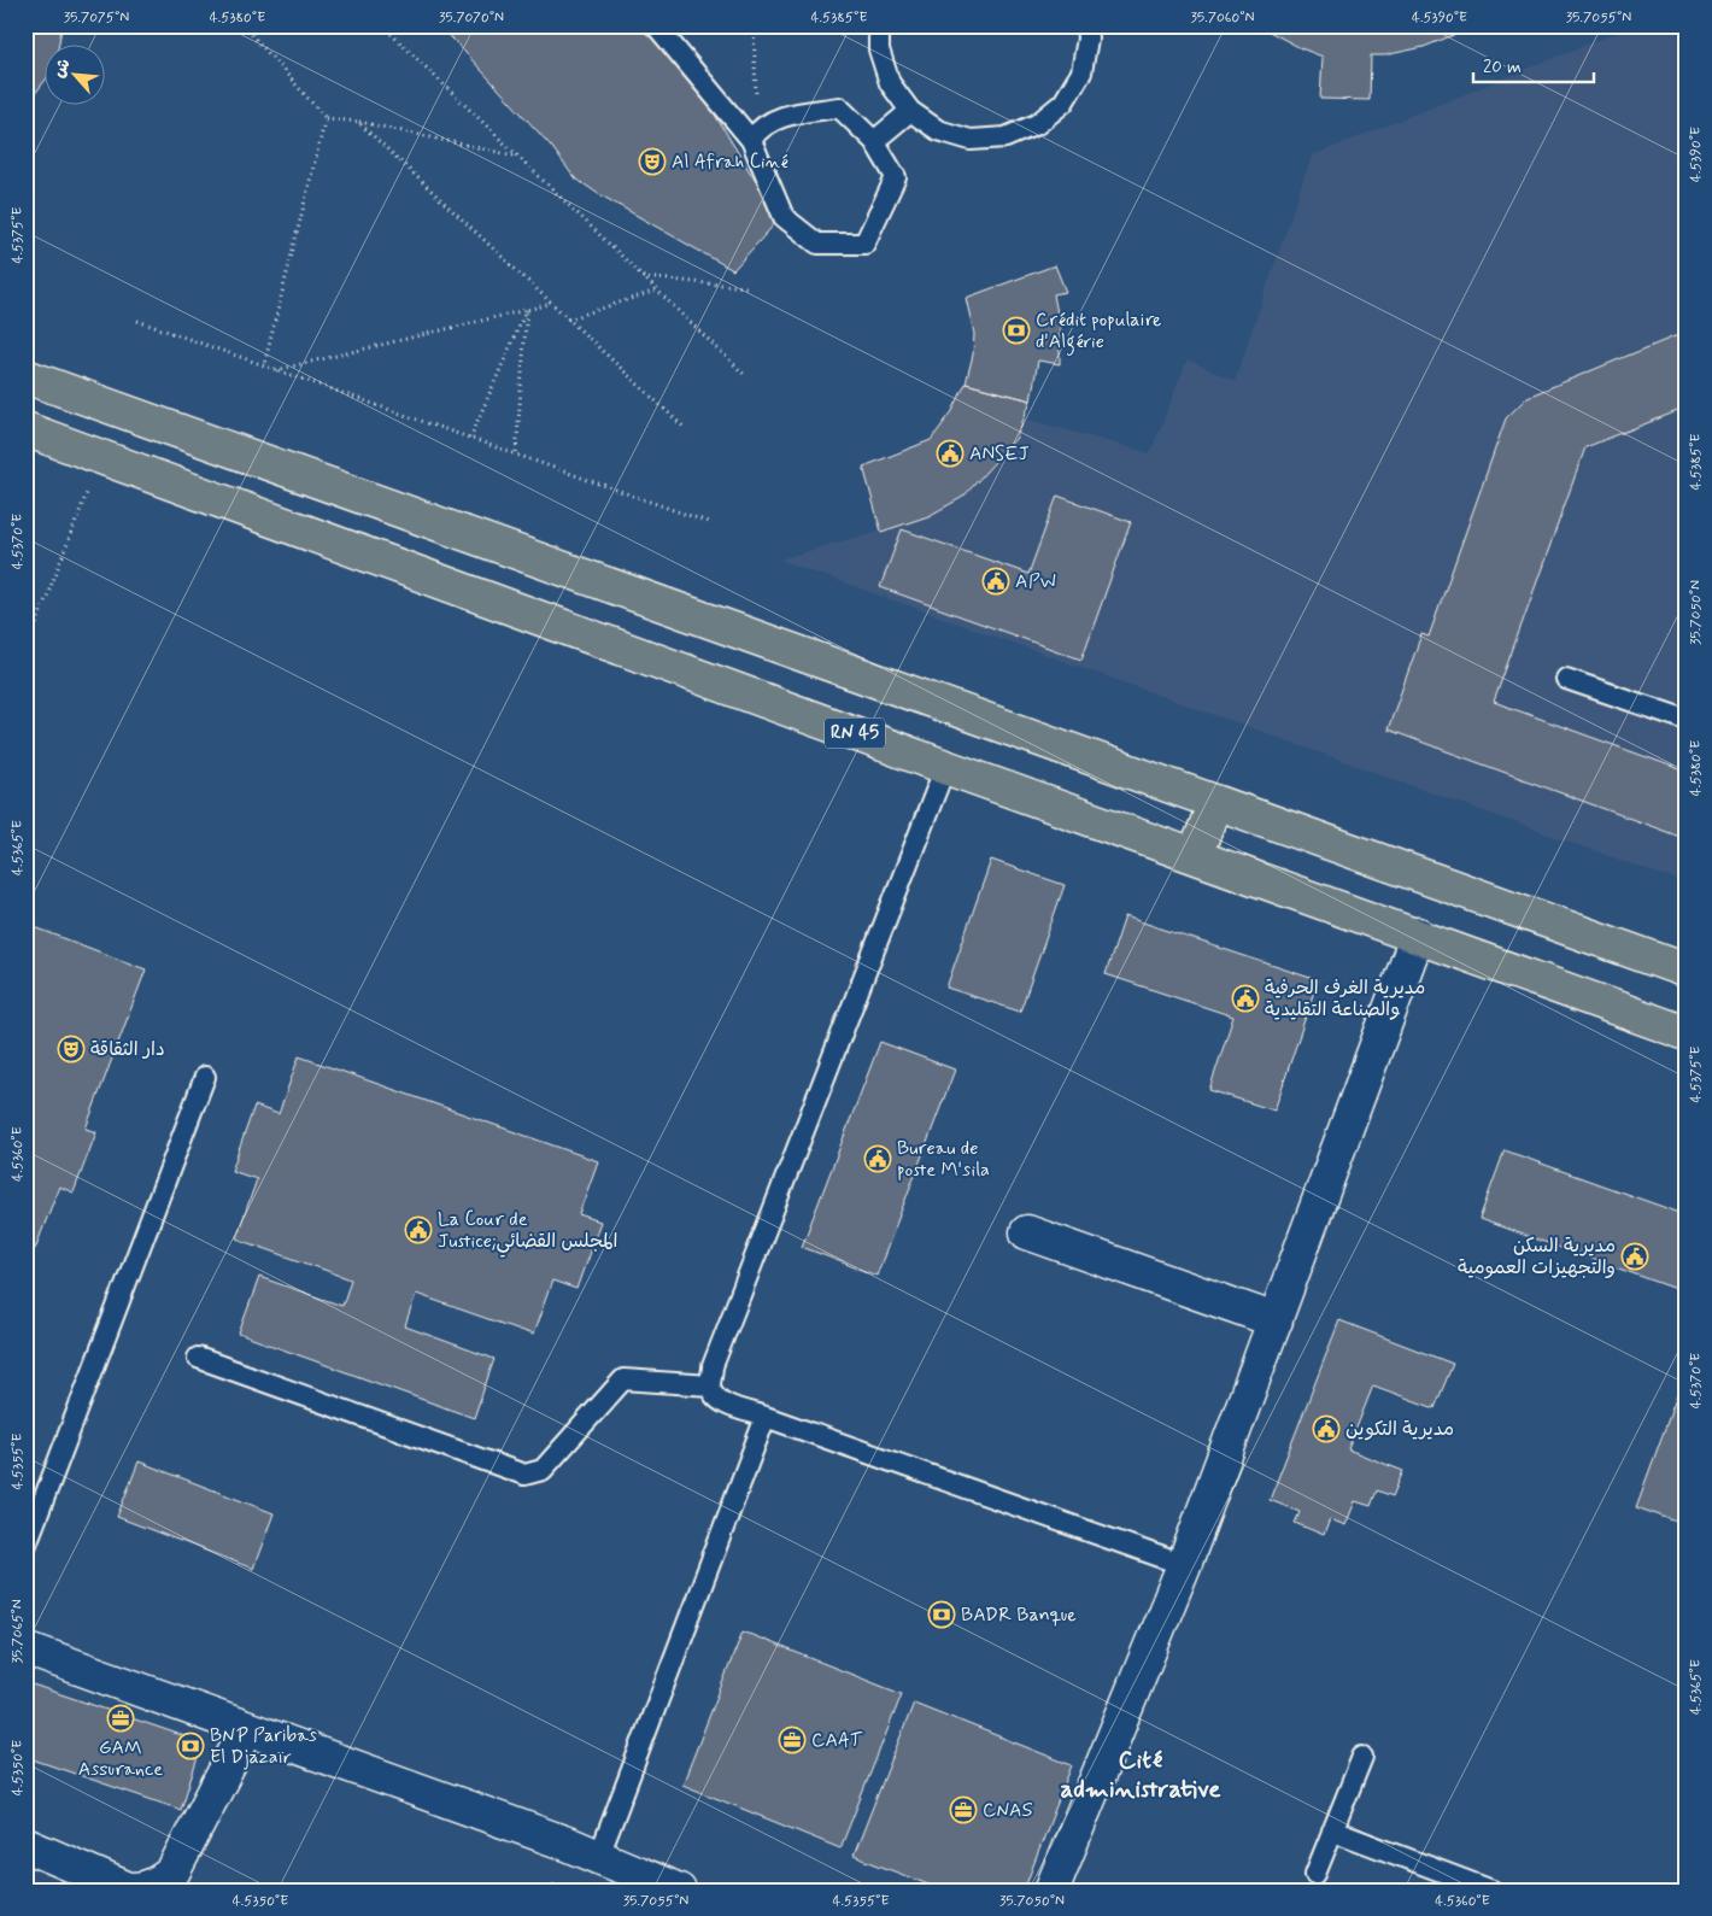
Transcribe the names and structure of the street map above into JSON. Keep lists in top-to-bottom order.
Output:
{
  "streets": {
    "main road": ["RN 45"]
  },
  "districts": ["Cité administrative"],
  "places": {
    "theatre": ["Al Afrah Ciné", "دار الثقاقة"],
    "bank": ["Crédit populaire d'Algérie", "BADR Banque", "BNP Paribas El Djazaïr"],
    "public building": [
      "ANSEJ",
      "APW",
      "مديرية الغرف الحرفية والصناعة التقليدية",
      "Bureau de poste M'sila",
      "La Cour de Justice;المجلس القضائي",
      "مديرية السكن والتجهيزات العمومية",
      "مديرية التكوين"
    ],
    "office": ["GAM Assurance", "CAAT", "CNAS"]
  },
  "scale_bar": "20 m",
  "north": "top left",
  "coordinates": [
    "35.7075°N",
    "4.5380°E",
    "35.7070°N",
    "4.5385°E",
    "35.7060°N",
    "4.5390°E",
    "35.7055°N",
    "4.5375°E",
    "4.5370°E",
    "35.7050°N",
    "4.5365°E",
    "4.5360°E",
    "4.5355°E",
    "35.7065°N",
    "4.5350°E"
  ]
}
